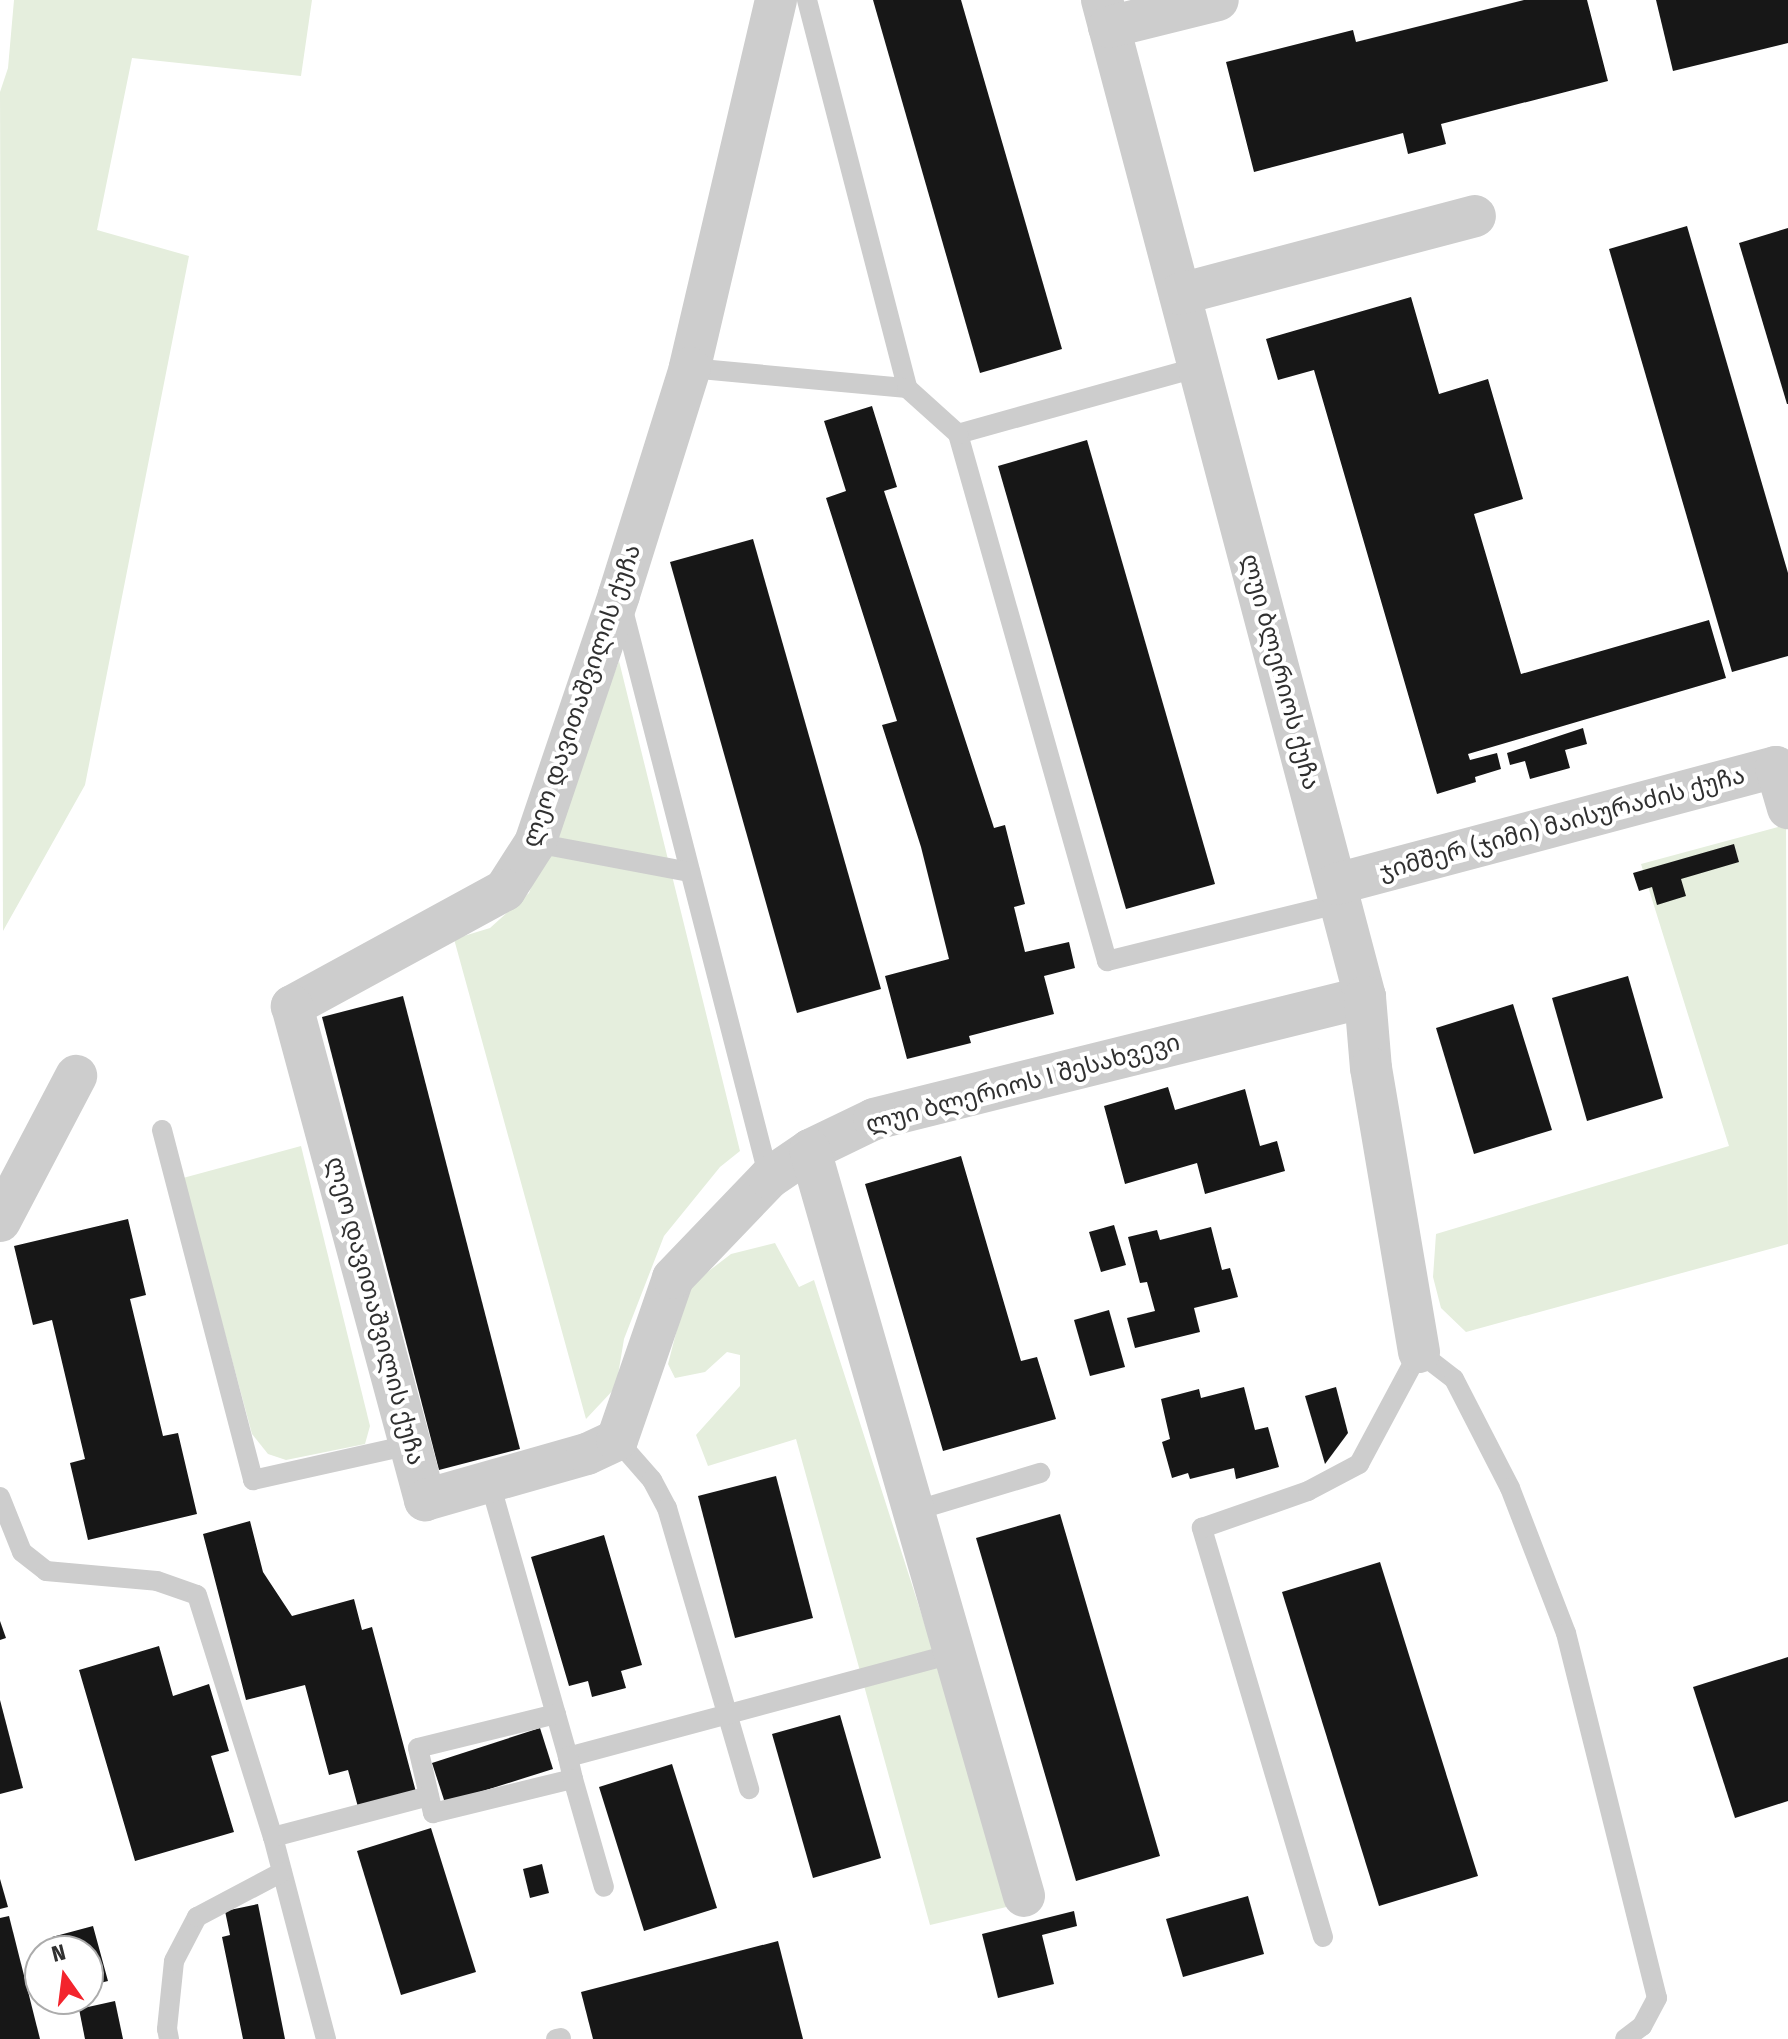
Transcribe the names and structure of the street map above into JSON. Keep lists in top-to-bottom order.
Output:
{
  "streets": {
    "street": [
      "ლუი ბლერიოს ქუჩა",
      "ლეო დავითაშვილის ქუჩა",
      "ჯიმშერ (ჯიმი) მაისურაძის ქუჩა",
      "ლუი ბლერიოს I შესახვევი"
    ]
  },
  "crossings": [
    ["ლუი ბლერიოს ქუჩა", "ჯიმშერ (ჯიმი) მაისურაძის ქუჩა"],
    ["ლუი ბლერიოს ქუჩა", "ლუი ბლერიოს I შესახვევი"]
  ],
  "north": "top"
}
